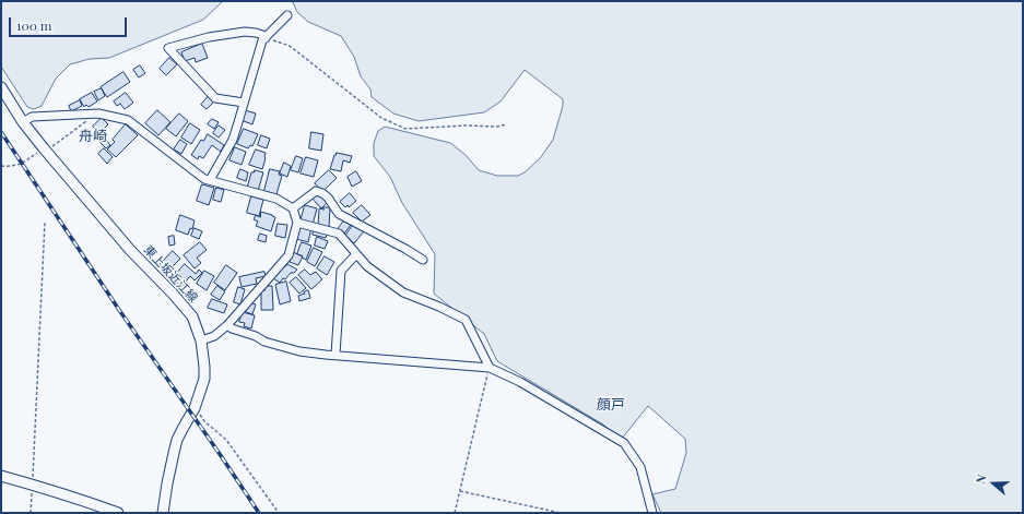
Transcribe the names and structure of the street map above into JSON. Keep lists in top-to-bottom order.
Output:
{
  "streets": {
    "main road": ["東上坂近江線"]
  },
  "districts": ["舟崎", "顔戸"],
  "scale_bar": "100 m",
  "north": "left"
}
